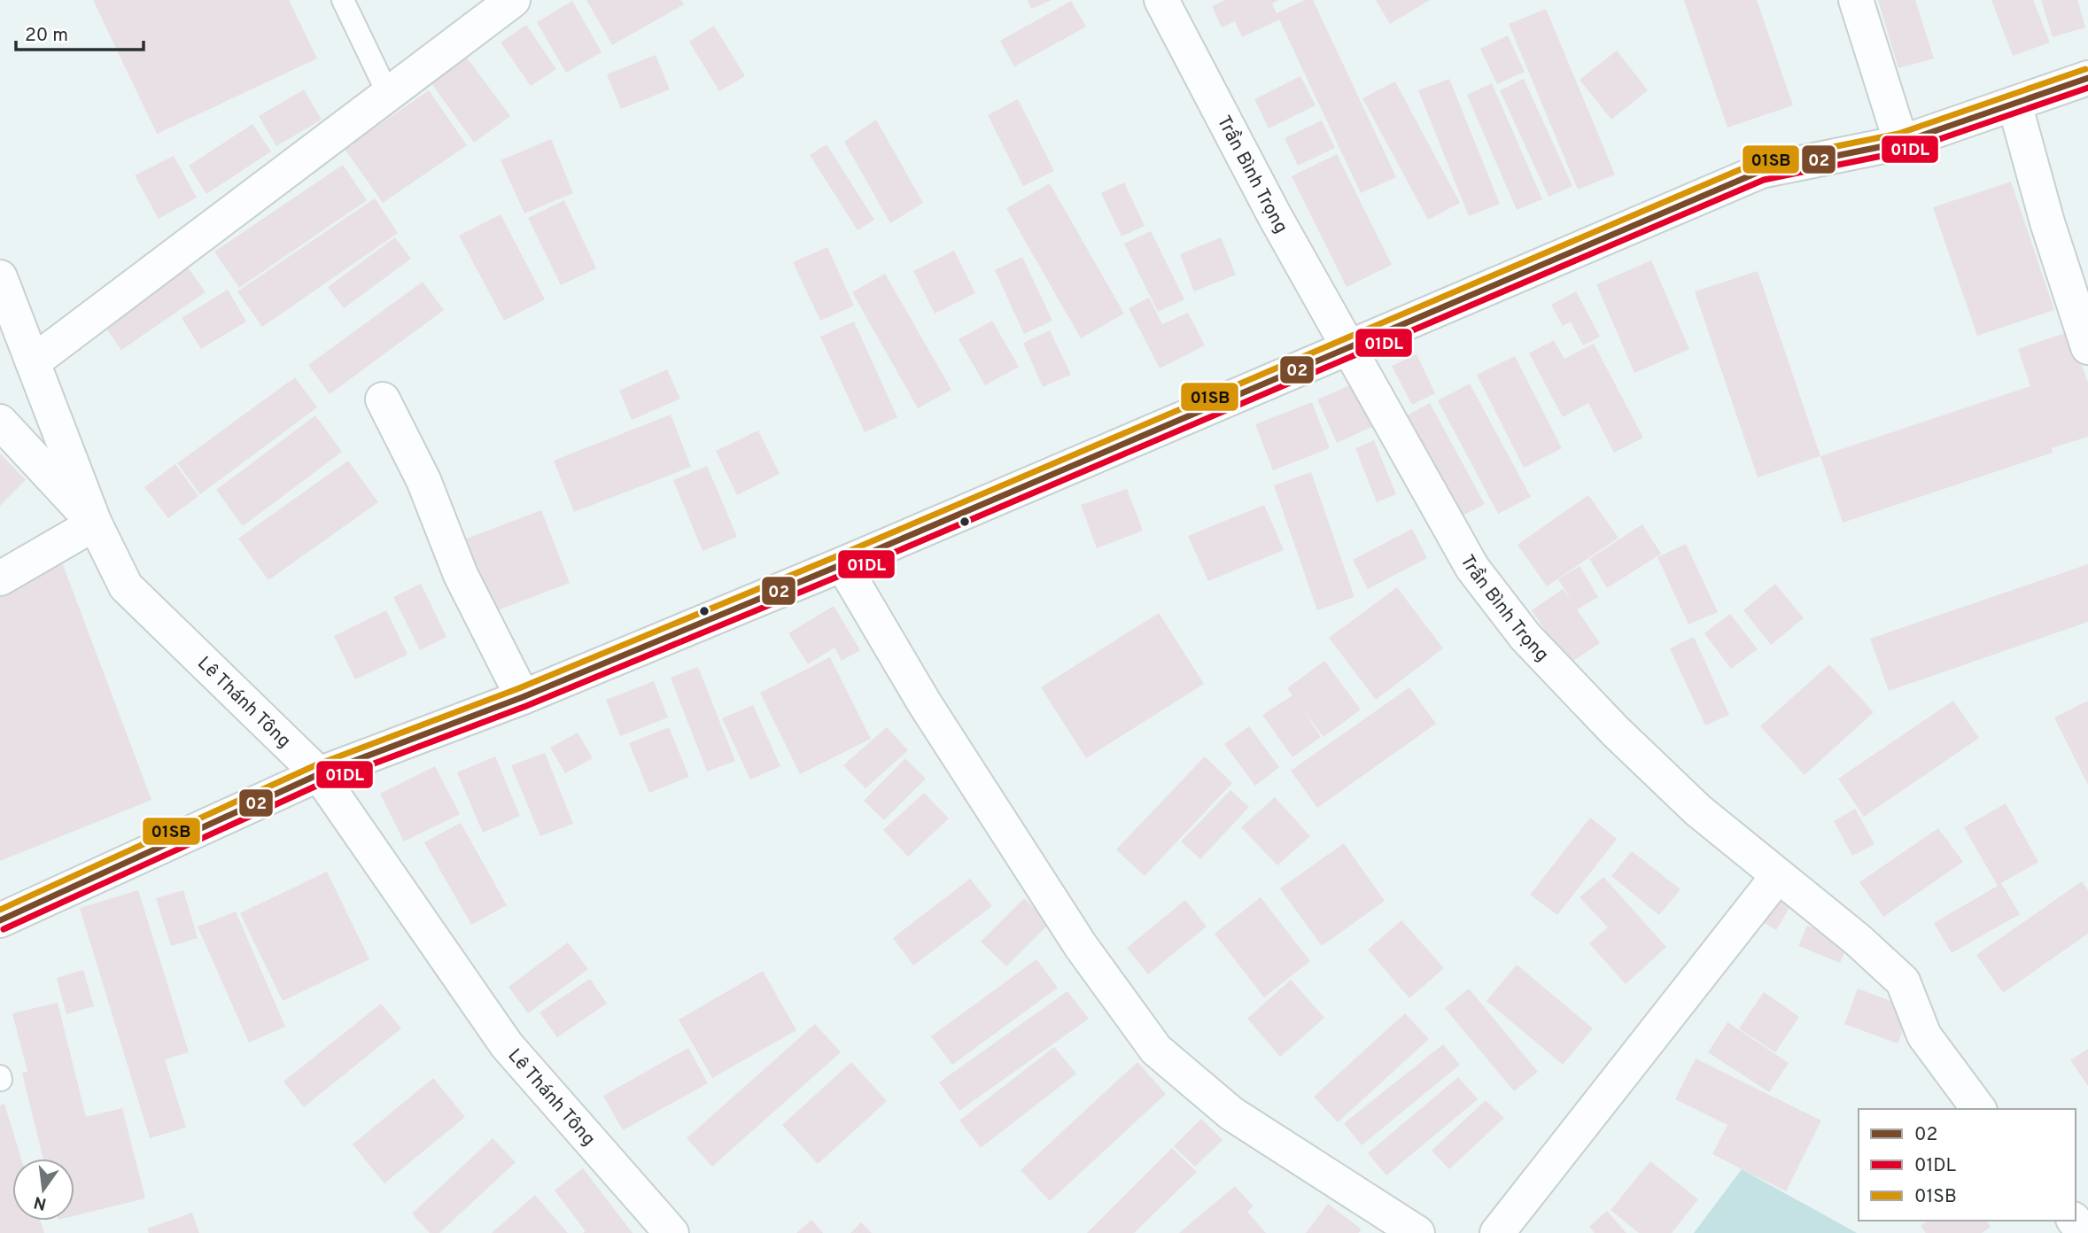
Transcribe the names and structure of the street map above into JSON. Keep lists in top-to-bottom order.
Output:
{
  "streets": {
    "street": ["Trần Bình Trọng", "Lê Thánh Tông"]
  },
  "lines": ["transit line 01SB", "transit line 02", "transit line 01DL"],
  "legend": ["02", "01DL", "01SB"],
  "scale_bar": "20 m",
  "north": "bottom"
}
